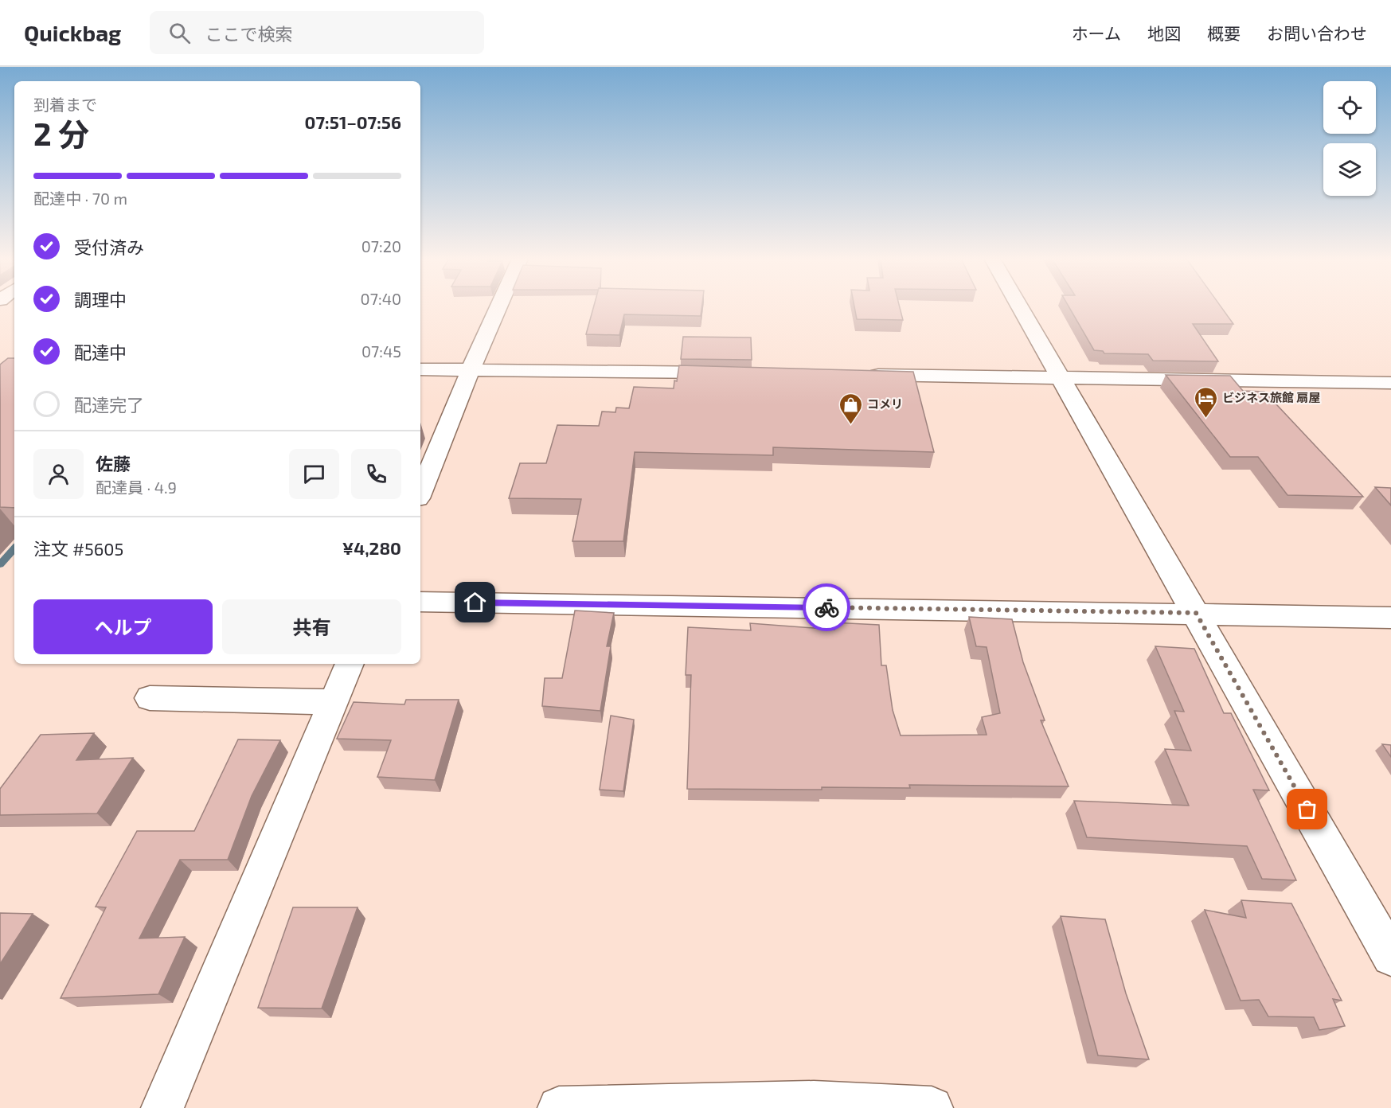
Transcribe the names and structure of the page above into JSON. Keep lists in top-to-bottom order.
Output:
{
  "places": {
    "hotel": ["ビジネス旅館 扇屋"],
    "shop": ["コメリ"]
  },
  "page": {
    "header": "Quickbag",
    "search": "ここで検索",
    "nav": [
      "ホーム",
      "地図",
      "概要",
      "お問い合わせ"
    ],
    "heading": ["2 分", "到着まで", "07:51–07:56"],
    "panel": [
      "佐藤",
      "配達員 · 4.9",
      "注文 #5605",
      "¥4,280"
    ],
    "bar": "配達中 · 70 m",
    "list": [
      ["受付済み", "07:20"],
      ["調理中", "07:40"],
      ["配達中", "07:45"],
      "配達完了"
    ],
    "buttons": ["ヘルプ", "共有"]
  }
}
